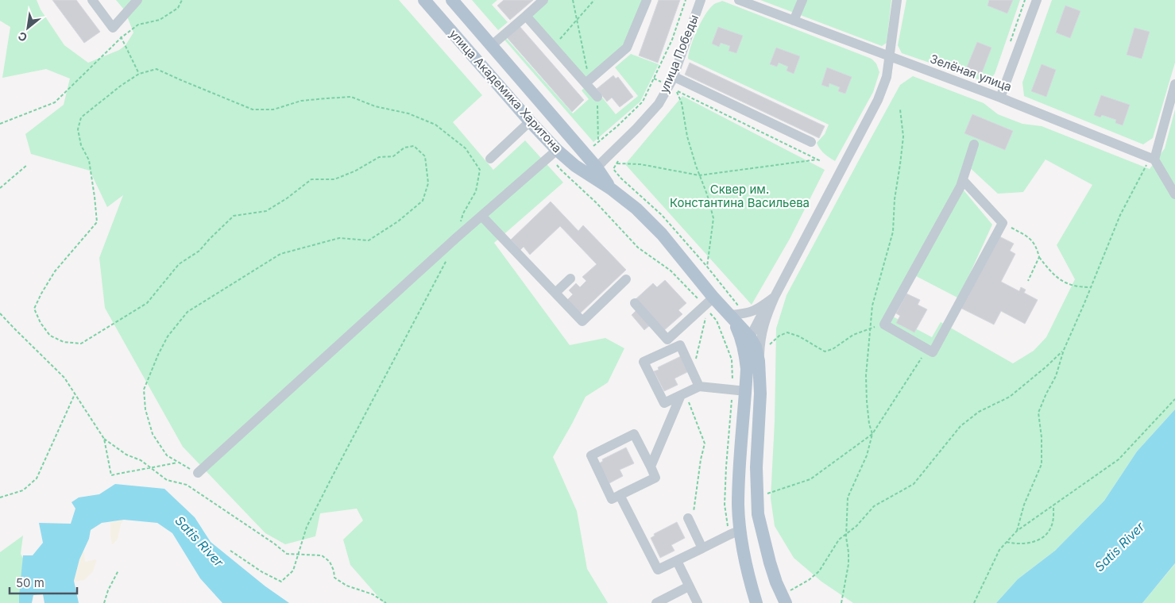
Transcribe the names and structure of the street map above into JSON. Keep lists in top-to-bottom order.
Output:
{
  "streets": {
    "main road": ["улица Академика Харитона"],
    "street": ["улица Победы", "Зелёная улица"]
  },
  "crossings": [
    ["улица Победы", "улица Академика Харитона"]
  ],
  "water": ["Satis River"],
  "parks": ["Сквер им. Константина Васильева"],
  "scale_bar": "50 m",
  "north": "bottom left"
}
